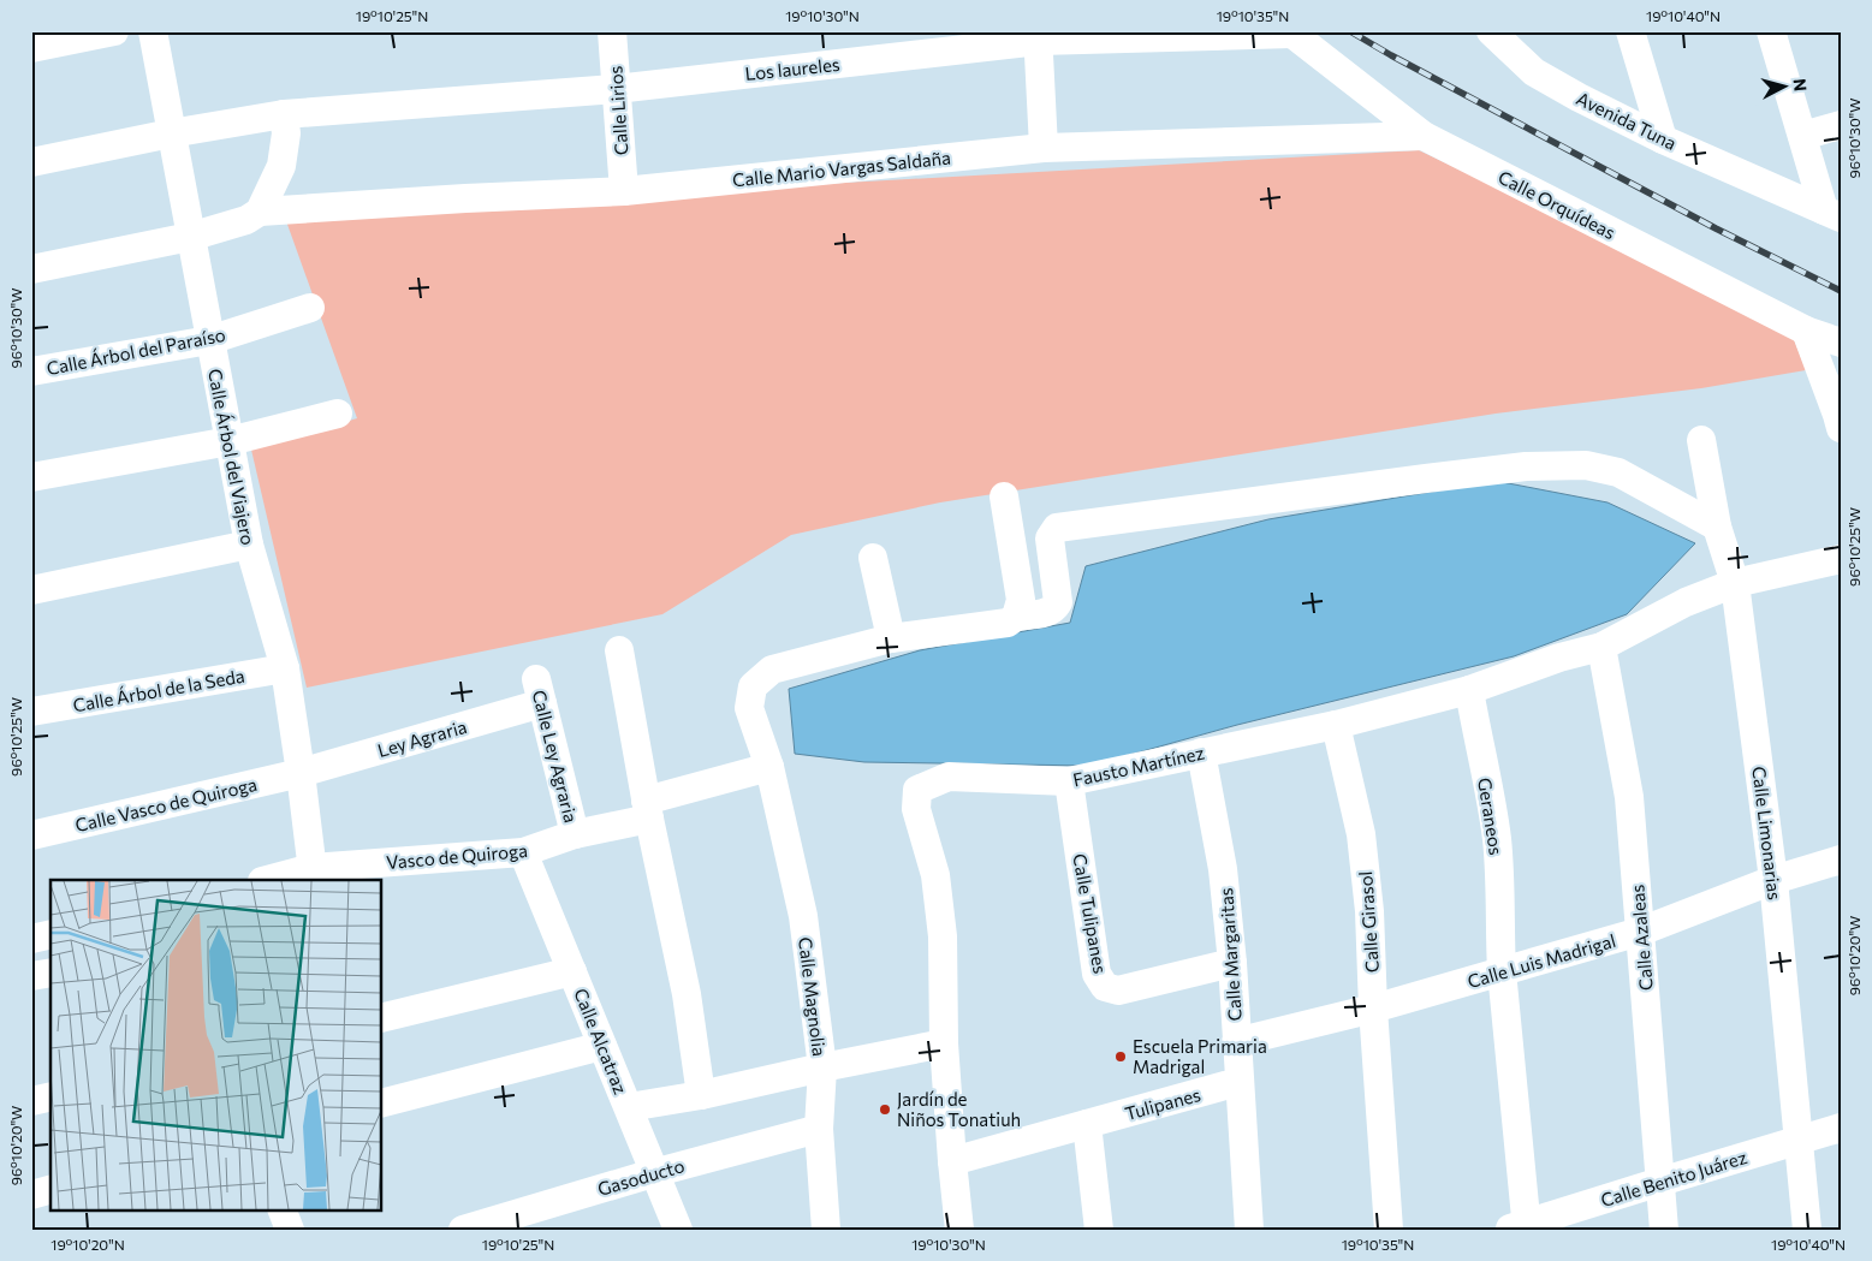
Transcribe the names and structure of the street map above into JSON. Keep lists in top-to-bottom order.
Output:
{
  "streets": {
    "street": [
      "Los laureles",
      "Calle Lirios",
      "Avenida Tuna",
      "Calle Mario Vargas Saldaña",
      "Calle Orquídeas",
      "Calle Árbol del Paraíso",
      "Calle Árbol del Viajero",
      "Calle Árbol de la Seda",
      "Ley Agraria",
      "Calle Ley Agraria",
      "Fausto Martínez",
      "Calle Vasco de Quiroga",
      "Geraneos",
      "Calle Limonarias",
      "Vasco de Quiroga",
      "Calle Tulipanes",
      "Calle Girasol",
      "Calle Azaleas",
      "Calle Margaritas",
      "Calle Luis Madrigal",
      "Calle Magnolia",
      "Calle Alcatraz",
      "Tulipanes",
      "Gasoducto",
      "Calle Benito Juárez"
    ]
  },
  "crossings": [
    ["Los laureles", "Calle Lirios"],
    ["Los laureles", "Calle Orquídeas"],
    ["Los laureles", "Calle Árbol del Viajero"],
    ["Calle Lirios", "Calle Mario Vargas Saldaña"],
    ["Calle Mario Vargas Saldaña", "Calle Orquídeas"],
    ["Calle Árbol del Paraíso", "Calle Árbol del Viajero"],
    ["Calle Árbol del Viajero", "Calle Árbol de la Seda"],
    ["Calle Árbol del Viajero", "Ley Agraria"],
    ["Calle Árbol del Viajero", "Calle Vasco de Quiroga"],
    ["Calle Árbol del Viajero", "Vasco de Quiroga"],
    ["Ley Agraria", "Calle Ley Agraria"],
    ["Ley Agraria", "Calle Vasco de Quiroga"],
    ["Calle Ley Agraria", "Vasco de Quiroga"],
    ["Fausto Martínez", "Geraneos"],
    ["Fausto Martínez", "Calle Tulipanes"],
    ["Fausto Martínez", "Calle Girasol"],
    ["Fausto Martínez", "Calle Margaritas"],
    ["Geraneos", "Calle Luis Madrigal"],
    ["Geraneos", "Calle Benito Juárez"],
    ["Calle Limonarias", "Calle Luis Madrigal"],
    ["Calle Limonarias", "Calle Magnolia"],
    ["Calle Limonarias", "Calle Benito Juárez"],
    ["Vasco de Quiroga", "Calle Magnolia"],
    ["Vasco de Quiroga", "Calle Alcatraz"],
    ["Calle Tulipanes", "Calle Margaritas"],
    ["Calle Girasol", "Calle Luis Madrigal"],
    ["Calle Azaleas", "Calle Luis Madrigal"],
    ["Calle Azaleas", "Calle Benito Juárez"],
    ["Calle Margaritas", "Calle Luis Madrigal"],
    ["Calle Margaritas", "Tulipanes"],
    ["Calle Magnolia", "Gasoducto"],
    ["Calle Alcatraz", "Gasoducto"]
  ],
  "places": ["Escuela Primaria Madrigal", "Jardín de Niños Tonatiuh"],
  "north": "right",
  "coordinates": [
    "19°10'25\"N",
    "19°10'30\"N",
    "19°10'35\"N",
    "19°10'40\"N",
    "96°10'30\"W",
    "96°10'25\"W",
    "96°10'20\"W",
    "19°10'20\"N"
  ]
}
